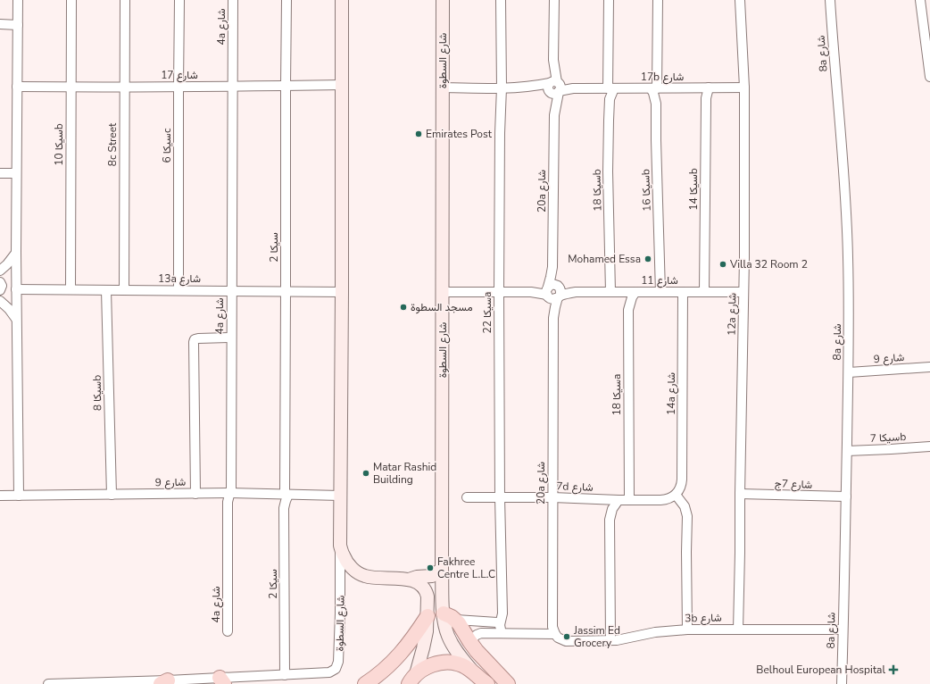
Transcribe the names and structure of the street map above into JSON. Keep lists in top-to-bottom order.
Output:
{
  "streets": {
    "main road": ["شارع السطوة"],
    "street": [
      "4a شارع",
      "8a شارع",
      "شارع 17",
      "17b شارع",
      "سيكا 10b",
      "8c Street",
      "سيكا 6c",
      "سيكا 14b",
      "سيكا 18b",
      "سيكا 16b",
      "20a شارع",
      "سيكا 2",
      "13a شارع",
      "شارع 11",
      "سيكا 22a",
      "12a شارع",
      "شارع 9",
      "سيكا 8b",
      "14a شارع",
      "سيكا 18a",
      "سيكا 7b",
      "شارع 7ج",
      "7d شارع",
      "3b شارع"
    ]
  },
  "crossings": [
    ["4a شارع", "شارع 17"],
    ["4a شارع", "13a شارع"],
    ["4a شارع", "شارع 9"],
    ["8a شارع", "شارع 9"],
    ["8a شارع", "سيكا 7b"],
    ["8a شارع", "شارع 7ج"],
    ["8a شارع", "3b شارع"],
    ["شارع السطوة", "شارع 17"],
    ["شارع السطوة", "17b شارع"],
    ["شارع السطوة", "سيكا 2"],
    ["شارع السطوة", "13a شارع"],
    ["شارع السطوة", "شارع 9"],
    ["شارع 17", "سيكا 10b"],
    ["شارع 17", "8c Street"],
    ["شارع 17", "سيكا 6c"],
    ["شارع 17", "سيكا 2"],
    ["17b شارع", "سيكا 14b"],
    ["17b شارع", "سيكا 18b"],
    ["17b شارع", "سيكا 16b"],
    ["17b شارع", "20a شارع"],
    ["17b شارع", "سيكا 22a"],
    ["17b شارع", "12a شارع"],
    ["سيكا 10b", "13a شارع"],
    ["8c Street", "13a شارع"],
    ["سيكا 6c", "13a شارع"],
    ["سيكا 14b", "شارع 11"],
    ["سيكا 18b", "شارع 11"],
    ["سيكا 16b", "شارع 11"],
    ["20a شارع", "شارع 11"],
    ["20a شارع", "7d شارع"],
    ["20a شارع", "3b شارع"],
    ["سيكا 2", "13a شارع"],
    ["سيكا 2", "شارع 9"],
    ["13a شارع", "سيكا 8b"],
    ["شارع 11", "12a شارع"],
    ["شارع 11", "14a شارع"],
    ["شارع 11", "سيكا 18a"],
    ["سيكا 22a", "7d شارع"],
    ["12a شارع", "شارع 7ج"],
    ["12a شارع", "3b شارع"],
    ["شارع 9", "سيكا 8b"],
    ["14a شارع", "7d شارع"],
    ["سيكا 18a", "7d شارع"]
  ],
  "places": {
    "other": [
      "Emirates Post",
      "Mohamed Essa",
      "Villa 32 Room 2",
      "مسجد السطوة",
      "Matar Rashid Building",
      "Fakhree Centre L.L.C",
      "Jassim Ed Grocery"
    ],
    "health": ["Belhoul European Hospital"]
  }
}
